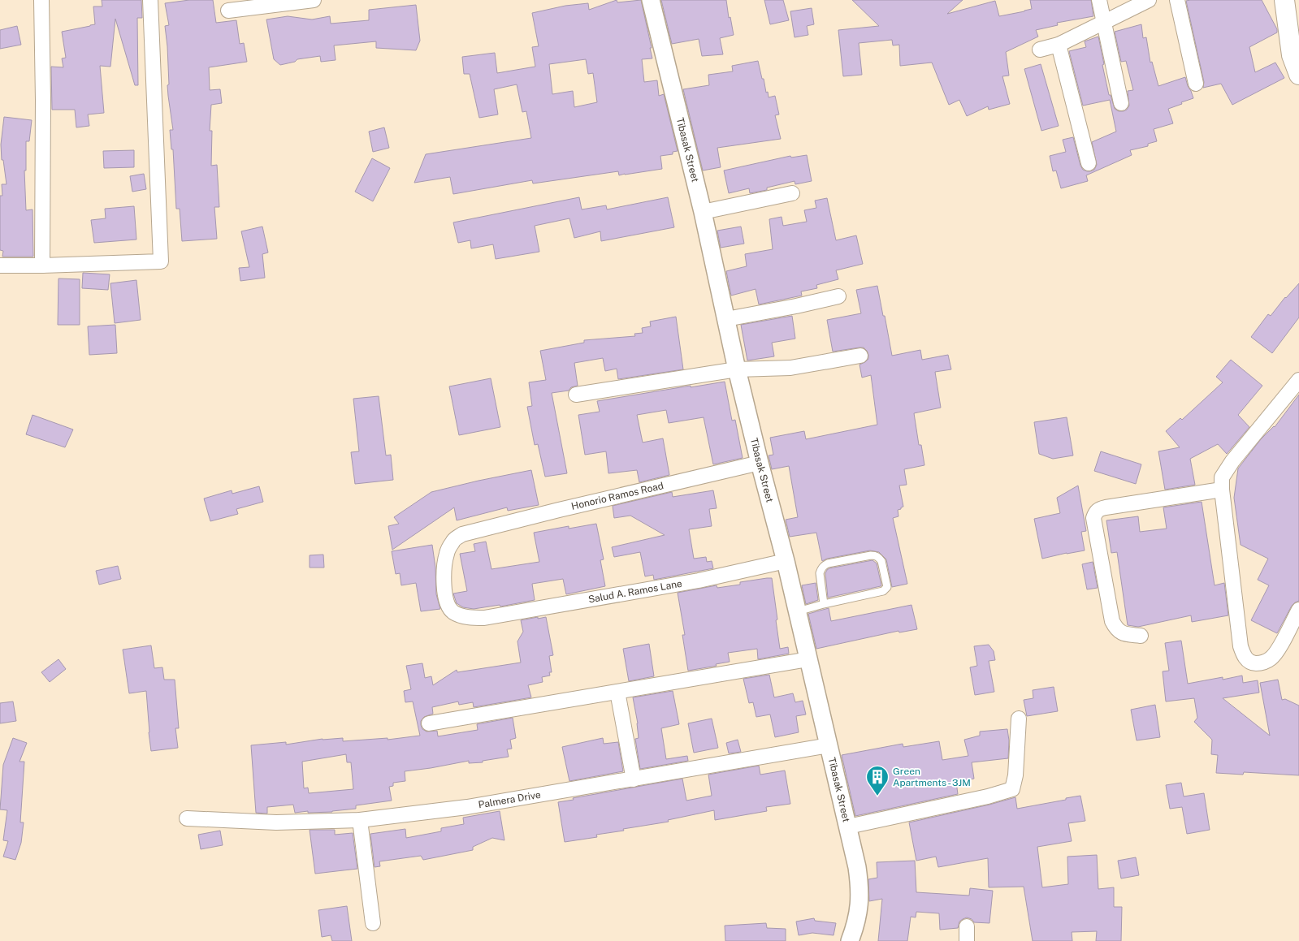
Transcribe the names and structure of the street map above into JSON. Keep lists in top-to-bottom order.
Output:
{
  "streets": {
    "street": [
      "Tibasak Street",
      "Honorio Ramos Road",
      "Salud A. Ramos Lane",
      "Palmera Drive"
    ]
  },
  "crossings": [
    ["Tibasak Street", "Honorio Ramos Road"],
    ["Tibasak Street", "Salud A. Ramos Lane"],
    ["Tibasak Street", "Palmera Drive"],
    ["Honorio Ramos Road", "Salud A. Ramos Lane"]
  ],
  "places": {
    "building": ["Green Apartments - 3JM"]
  }
}
